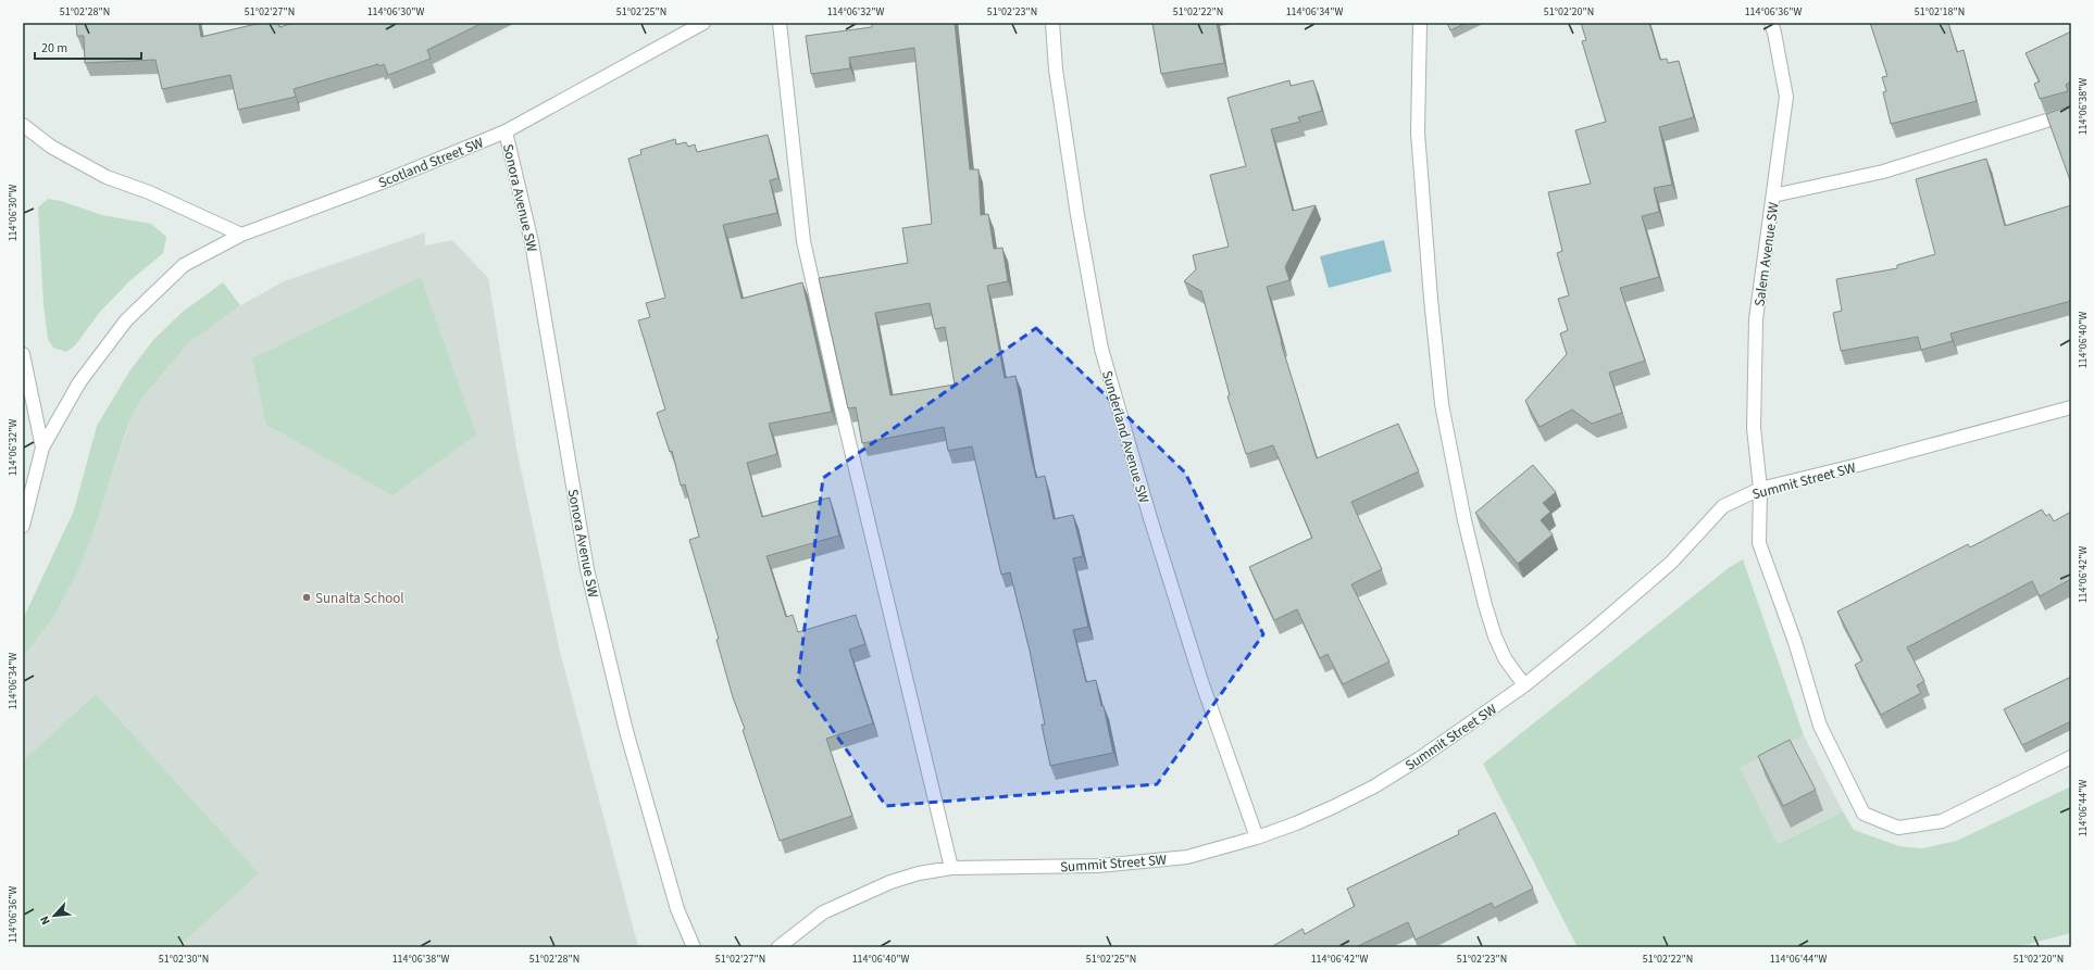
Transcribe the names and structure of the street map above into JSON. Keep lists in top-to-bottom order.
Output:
{
  "streets": {
    "street": [
      "Scotland Street SW",
      "Sonora Avenue SW",
      "Salem Avenue SW",
      "Sunderland Avenue SW",
      "Summit Street SW"
    ]
  },
  "crossings": [
    ["Scotland Street SW", "Sonora Avenue SW"],
    ["Salem Avenue SW", "Summit Street SW"],
    ["Sunderland Avenue SW", "Summit Street SW"]
  ],
  "places": ["Sunalta School"],
  "scale_bar": "20 m",
  "north": "bottom left",
  "coordinates": [
    "51°02'28\"N",
    "51°02'27\"N",
    "114°06'30\"W",
    "51°02'25\"N",
    "114°06'32\"W",
    "51°02'23\"N",
    "51°02'22\"N",
    "114°06'34\"W",
    "51°02'20\"N",
    "114°06'36\"W",
    "51°02'18\"N",
    "114°06'38\"W",
    "114°06'40\"W",
    "114°06'42\"W",
    "114°06'44\"W",
    "51°02'30\"N"
  ]
}
